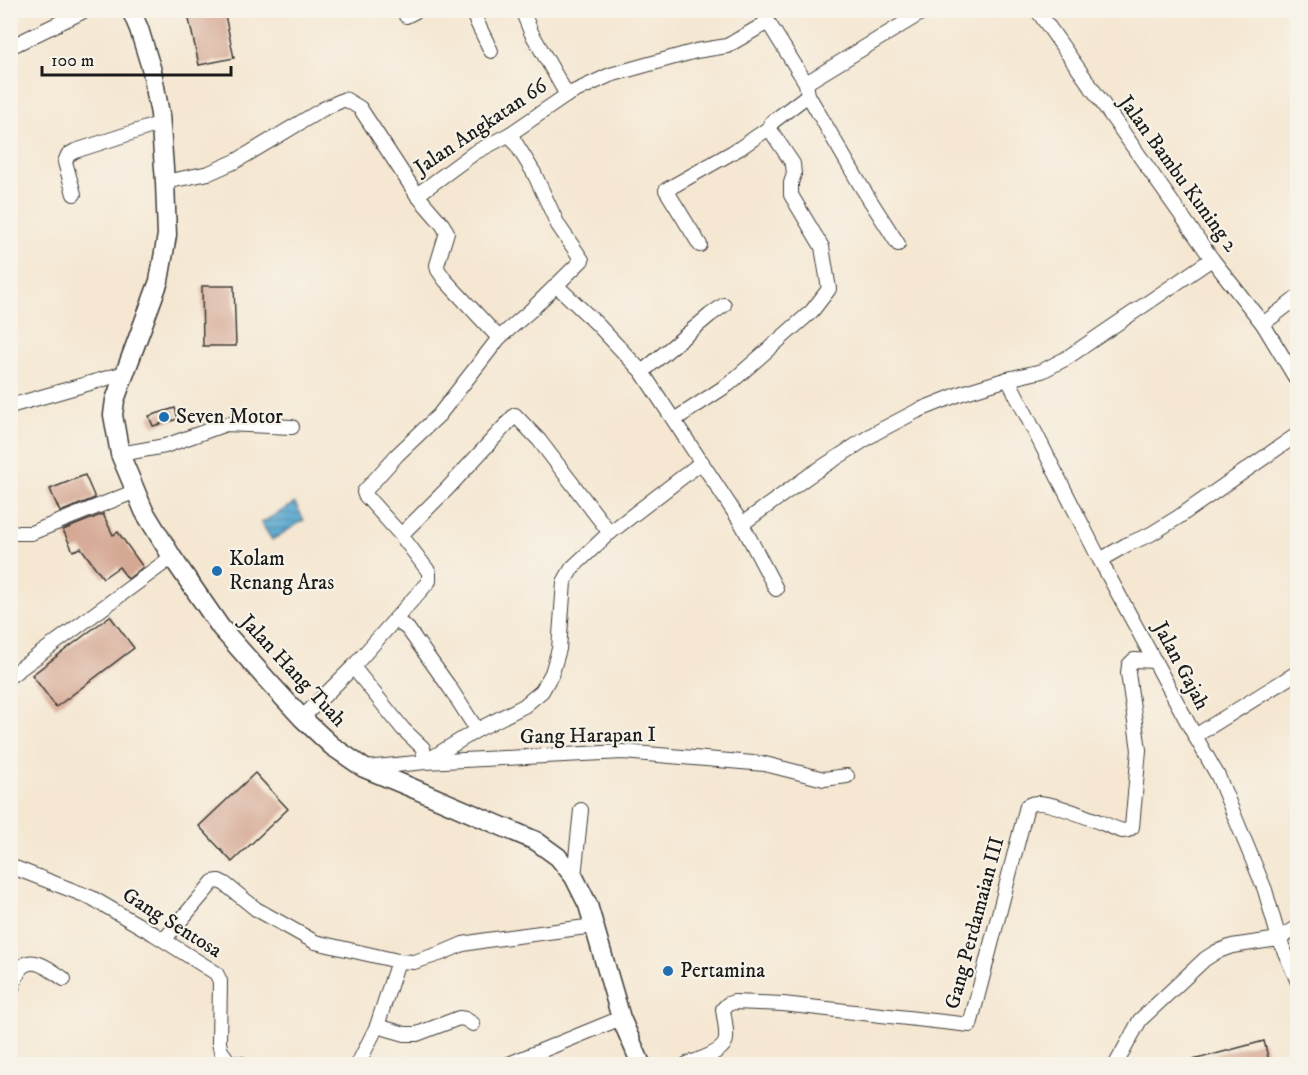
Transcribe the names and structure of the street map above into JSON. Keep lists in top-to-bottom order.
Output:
{
  "streets": {
    "main road": ["Jalan Hang Tuah"],
    "street": [
      "Jalan Angkatan 66",
      "Jalan Bambu Kuning 2",
      "Jalan Gajah",
      "Gang Harapan I",
      "Gang Sentosa",
      "Gang Perdamaian III"
    ]
  },
  "crossings": [
    ["Jalan Angkatan 66", "Jalan Hang Tuah"],
    ["Jalan Gajah", "Gang Perdamaian III"],
    ["Jalan Hang Tuah", "Gang Harapan I"]
  ],
  "places": ["Seven Motor", "Kolam Renang Aras", "Pertamina"],
  "scale_bar": "100 m"
}
